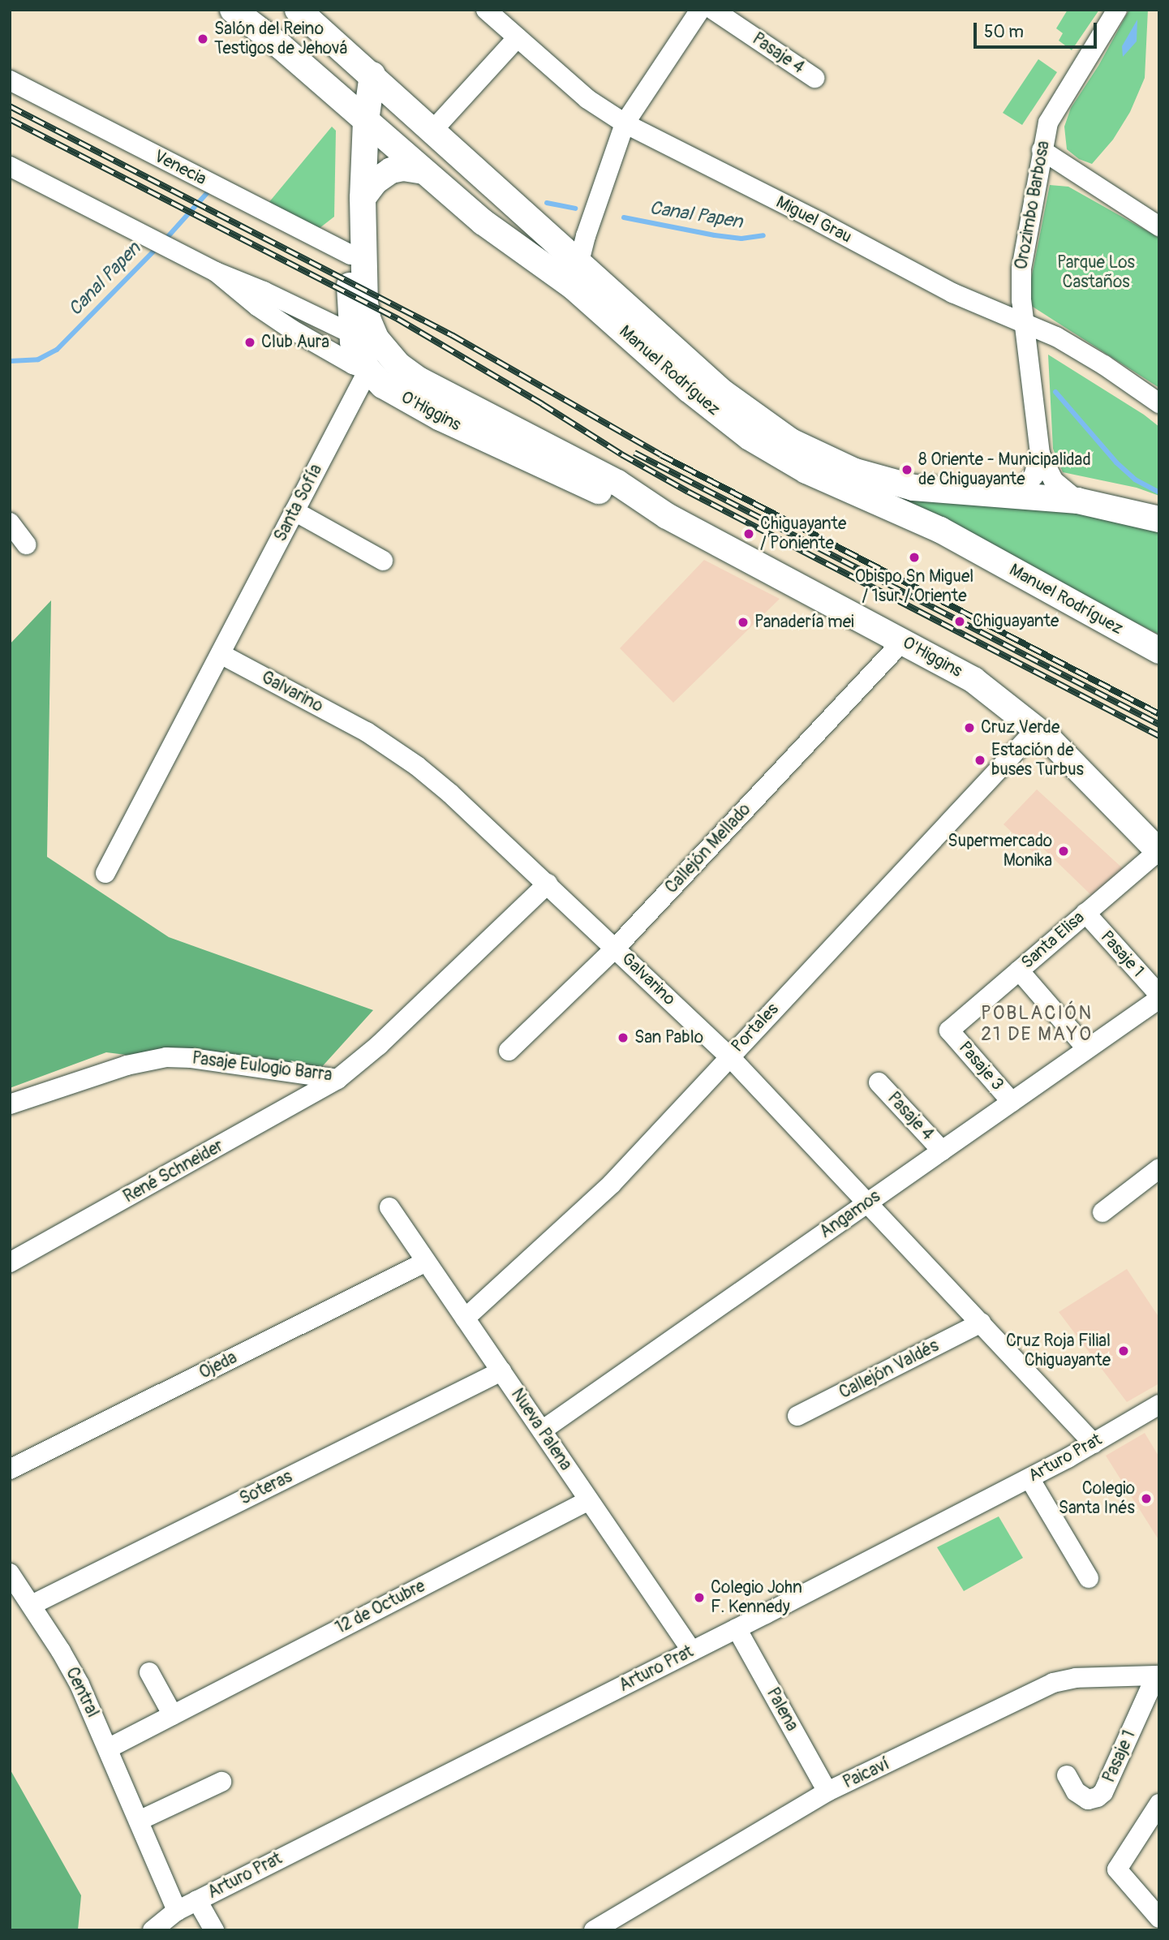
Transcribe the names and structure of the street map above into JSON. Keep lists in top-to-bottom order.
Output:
{
  "streets": {
    "main road": ["Manuel Rodríguez", "O'Higgins", "Santa Sofía"],
    "street": [
      "Pasaje 4",
      "Venecia",
      "Orozimbo Barbosa",
      "Miguel Grau",
      "Galvarino",
      "Callejón Mellado",
      "Santa Elisa",
      "Pasaje 1",
      "Portales",
      "Pasaje 3",
      "Pasaje Eulogio Barra",
      "René Schneider",
      "Angamos",
      "Ojeda",
      "Callejón Valdés",
      "Nueva Palena",
      "Arturo Prat",
      "Soteras",
      "12 de Octubre",
      "Central",
      "Palena",
      "Paicaví"
    ]
  },
  "crossings": [
    ["Pasaje 4", "Angamos"],
    ["Venecia", "Santa Sofía"],
    ["Orozimbo Barbosa", "Miguel Grau"],
    ["Orozimbo Barbosa", "Manuel Rodríguez"],
    ["Manuel Rodríguez", "Santa Sofía"],
    ["O'Higgins", "Santa Sofía"],
    ["O'Higgins", "Callejón Mellado"],
    ["O'Higgins", "Santa Elisa"],
    ["O'Higgins", "Portales"],
    ["Santa Sofía", "Galvarino"],
    ["Galvarino", "Callejón Mellado"],
    ["Galvarino", "Portales"],
    ["Galvarino", "Pasaje Eulogio Barra"],
    ["Galvarino", "Angamos"],
    ["Galvarino", "Callejón Valdés"],
    ["Galvarino", "Arturo Prat"],
    ["Santa Elisa", "Pasaje 1"],
    ["Santa Elisa", "Pasaje 3"],
    ["Pasaje 1", "Angamos"],
    ["Pasaje 1", "Paicaví"],
    ["Portales", "Nueva Palena"],
    ["Pasaje 3", "Angamos"],
    ["Pasaje Eulogio Barra", "René Schneider"],
    ["Angamos", "Nueva Palena"],
    ["Ojeda", "Nueva Palena"],
    ["Nueva Palena", "Arturo Prat"],
    ["Nueva Palena", "Soteras"],
    ["Nueva Palena", "12 de Octubre"],
    ["Arturo Prat", "Central"],
    ["Arturo Prat", "Palena"],
    ["Soteras", "Central"],
    ["12 de Octubre", "Central"],
    ["Palena", "Paicaví"]
  ],
  "districts": ["POBLACIÓN 21 DE MAYO"],
  "water": ["Canal Papen"],
  "parks": ["Parque Los Castaños"],
  "places": [
    "Salón del Reino Testigos de Jehová",
    "Club Aura",
    "8 Oriente - Municipalidad de Chiguayante",
    "Chiguayante / Poniente",
    "Obispo Sn Miguel / 1sur / Oriente",
    "Chiguayante",
    "Panadería mei",
    "Cruz Verde",
    "Estación de buses Turbus",
    "Supermercado Monika",
    "San Pablo",
    "Cruz Roja Filial Chiguayante",
    "Colegio Santa Inés",
    "Colegio John F. Kennedy"
  ],
  "scale_bar": "50 m"
}
